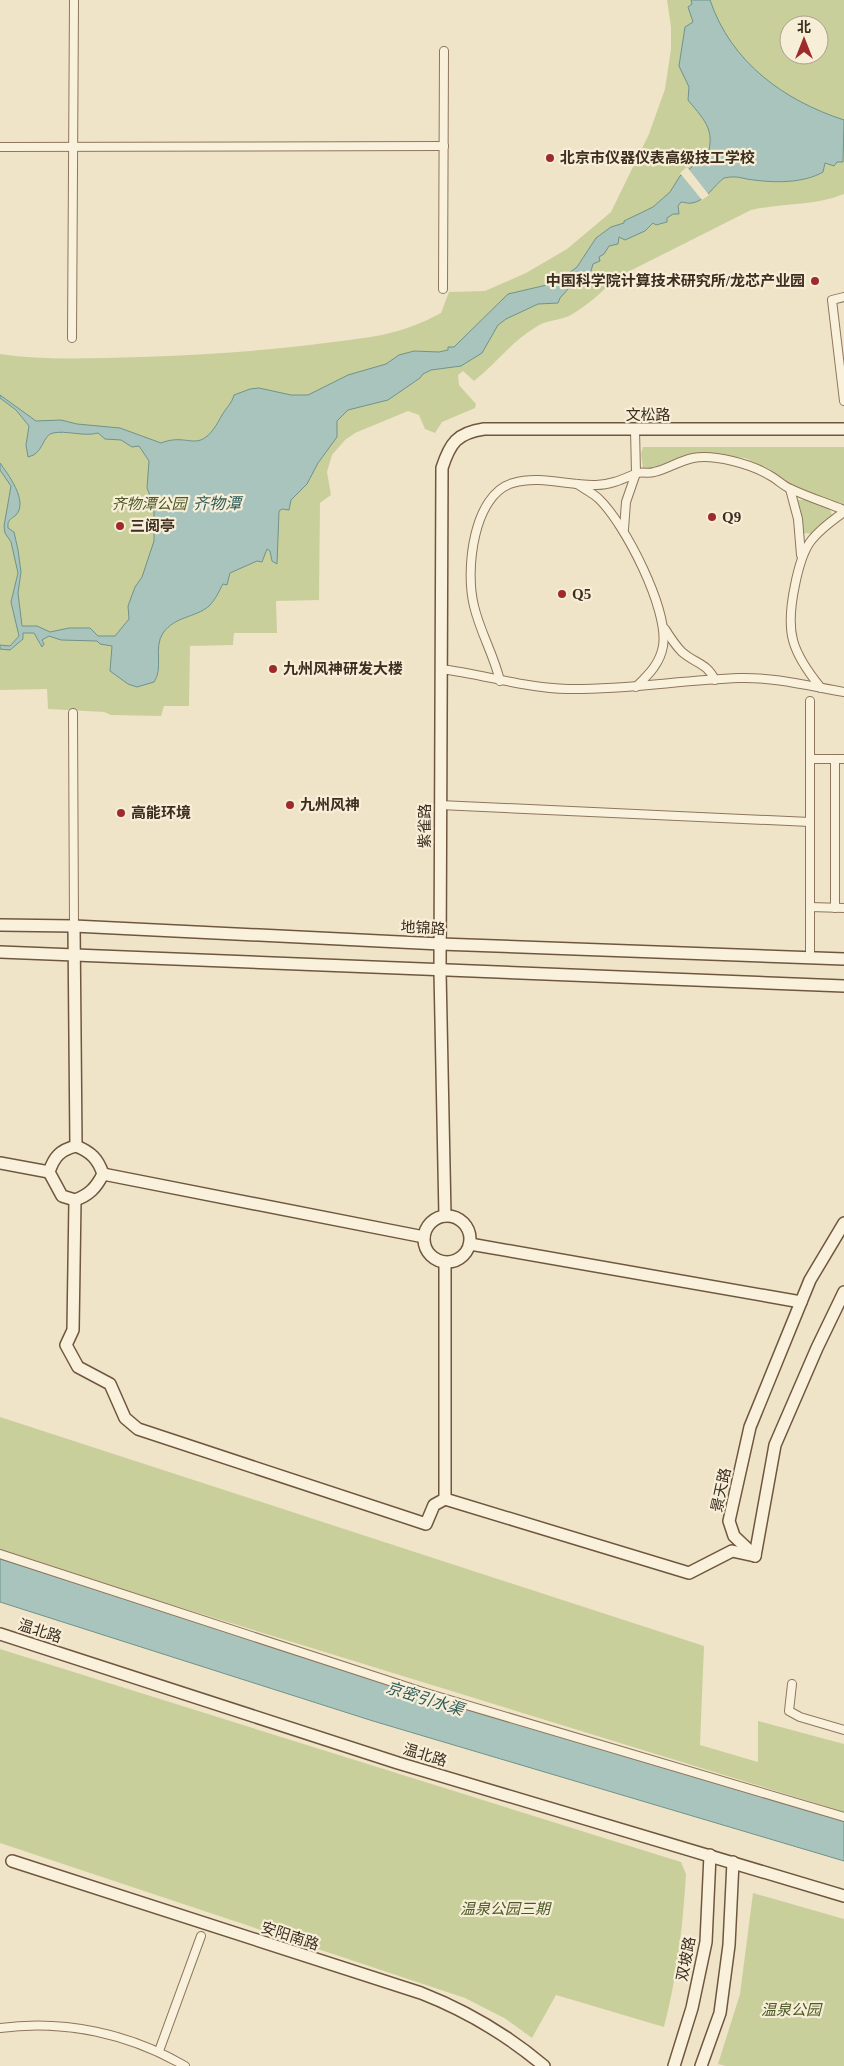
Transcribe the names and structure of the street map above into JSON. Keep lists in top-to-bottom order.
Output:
{
  "streets": {
    "street": [
      "文松路",
      "紫雀路",
      "地锦路",
      "景天路",
      "温北路",
      "安阳南路",
      "双坡路"
    ]
  },
  "crossings": [
    ["文松路", "紫雀路"],
    ["紫雀路", "地锦路"],
    ["温北路", "双坡路"]
  ],
  "water": ["齐物潭", "京密引水渠"],
  "parks": ["齐物潭公园", "温泉公园三期", "温泉公园"],
  "places": [
    "北京市仪器仪表高级技工学校",
    "中国科学院计算技术研究所/龙芯产业园",
    "Q9",
    "三阅亭",
    "Q5",
    "九州风神研发大楼",
    "九州风神",
    "高能环境"
  ],
  "north": "top"
}
